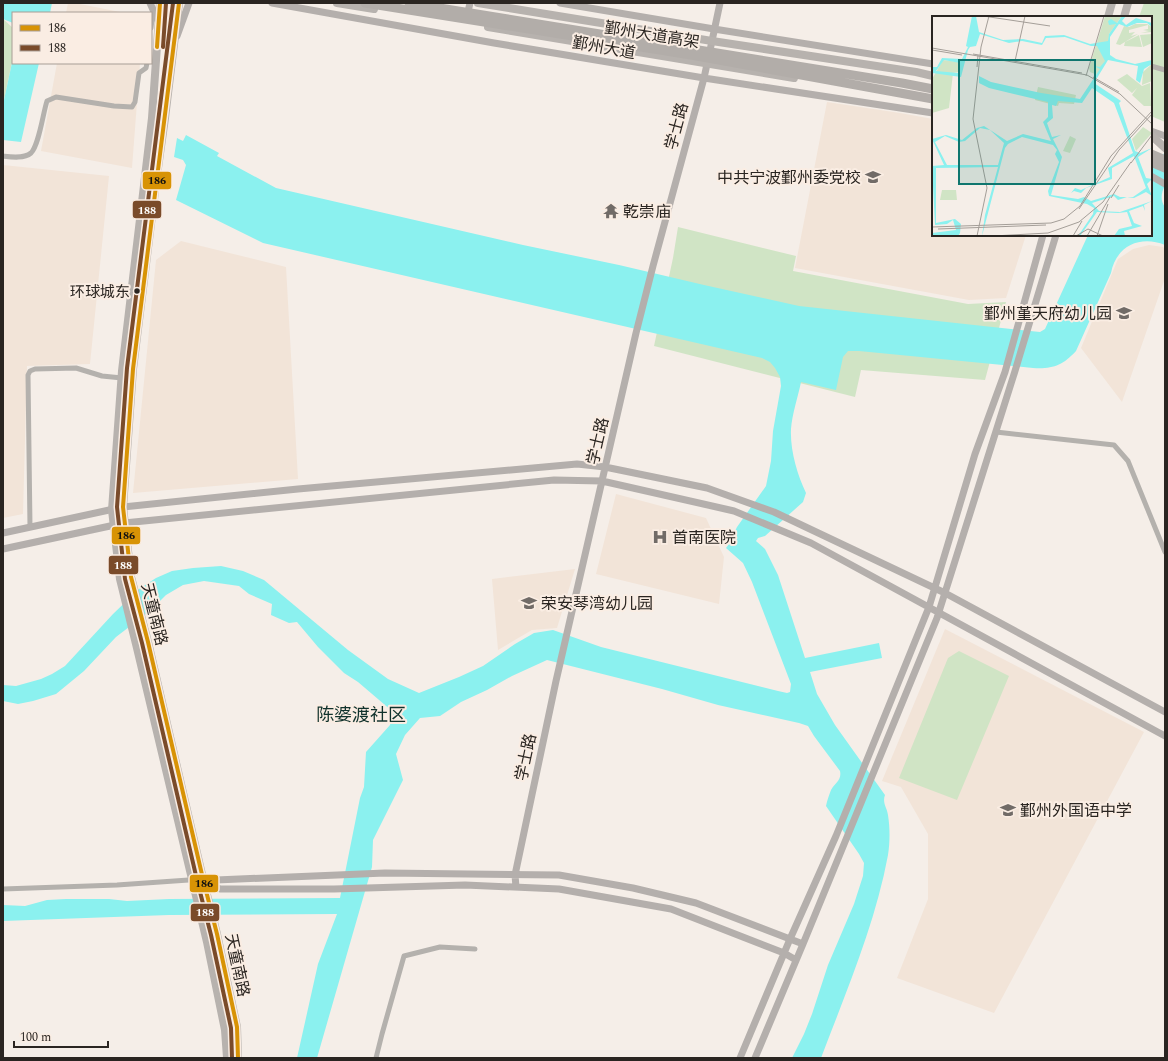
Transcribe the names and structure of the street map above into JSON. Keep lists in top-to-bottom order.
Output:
{
  "streets": {
    "highway": ["鄞州大道高架"],
    "main road": ["鄞州大道", "天童南路"],
    "street": ["学士路"]
  },
  "crossings": [
    ["鄞州大道", "学士路"]
  ],
  "districts": ["陈婆渡社区"],
  "places": {
    "school or university": [
      "中共宁波鄞州委党校",
      "鄞州堇天府幼儿园",
      "荣安琴湾幼儿园",
      "鄞州外国语中学"
    ],
    "temple": ["乾崇庙"],
    "other": ["环球城东"],
    "hospital": ["首南医院"]
  },
  "lines": ["transit line 186", "transit line 188"],
  "legend": ["186", "188"],
  "scale_bar": "100 m"
}
